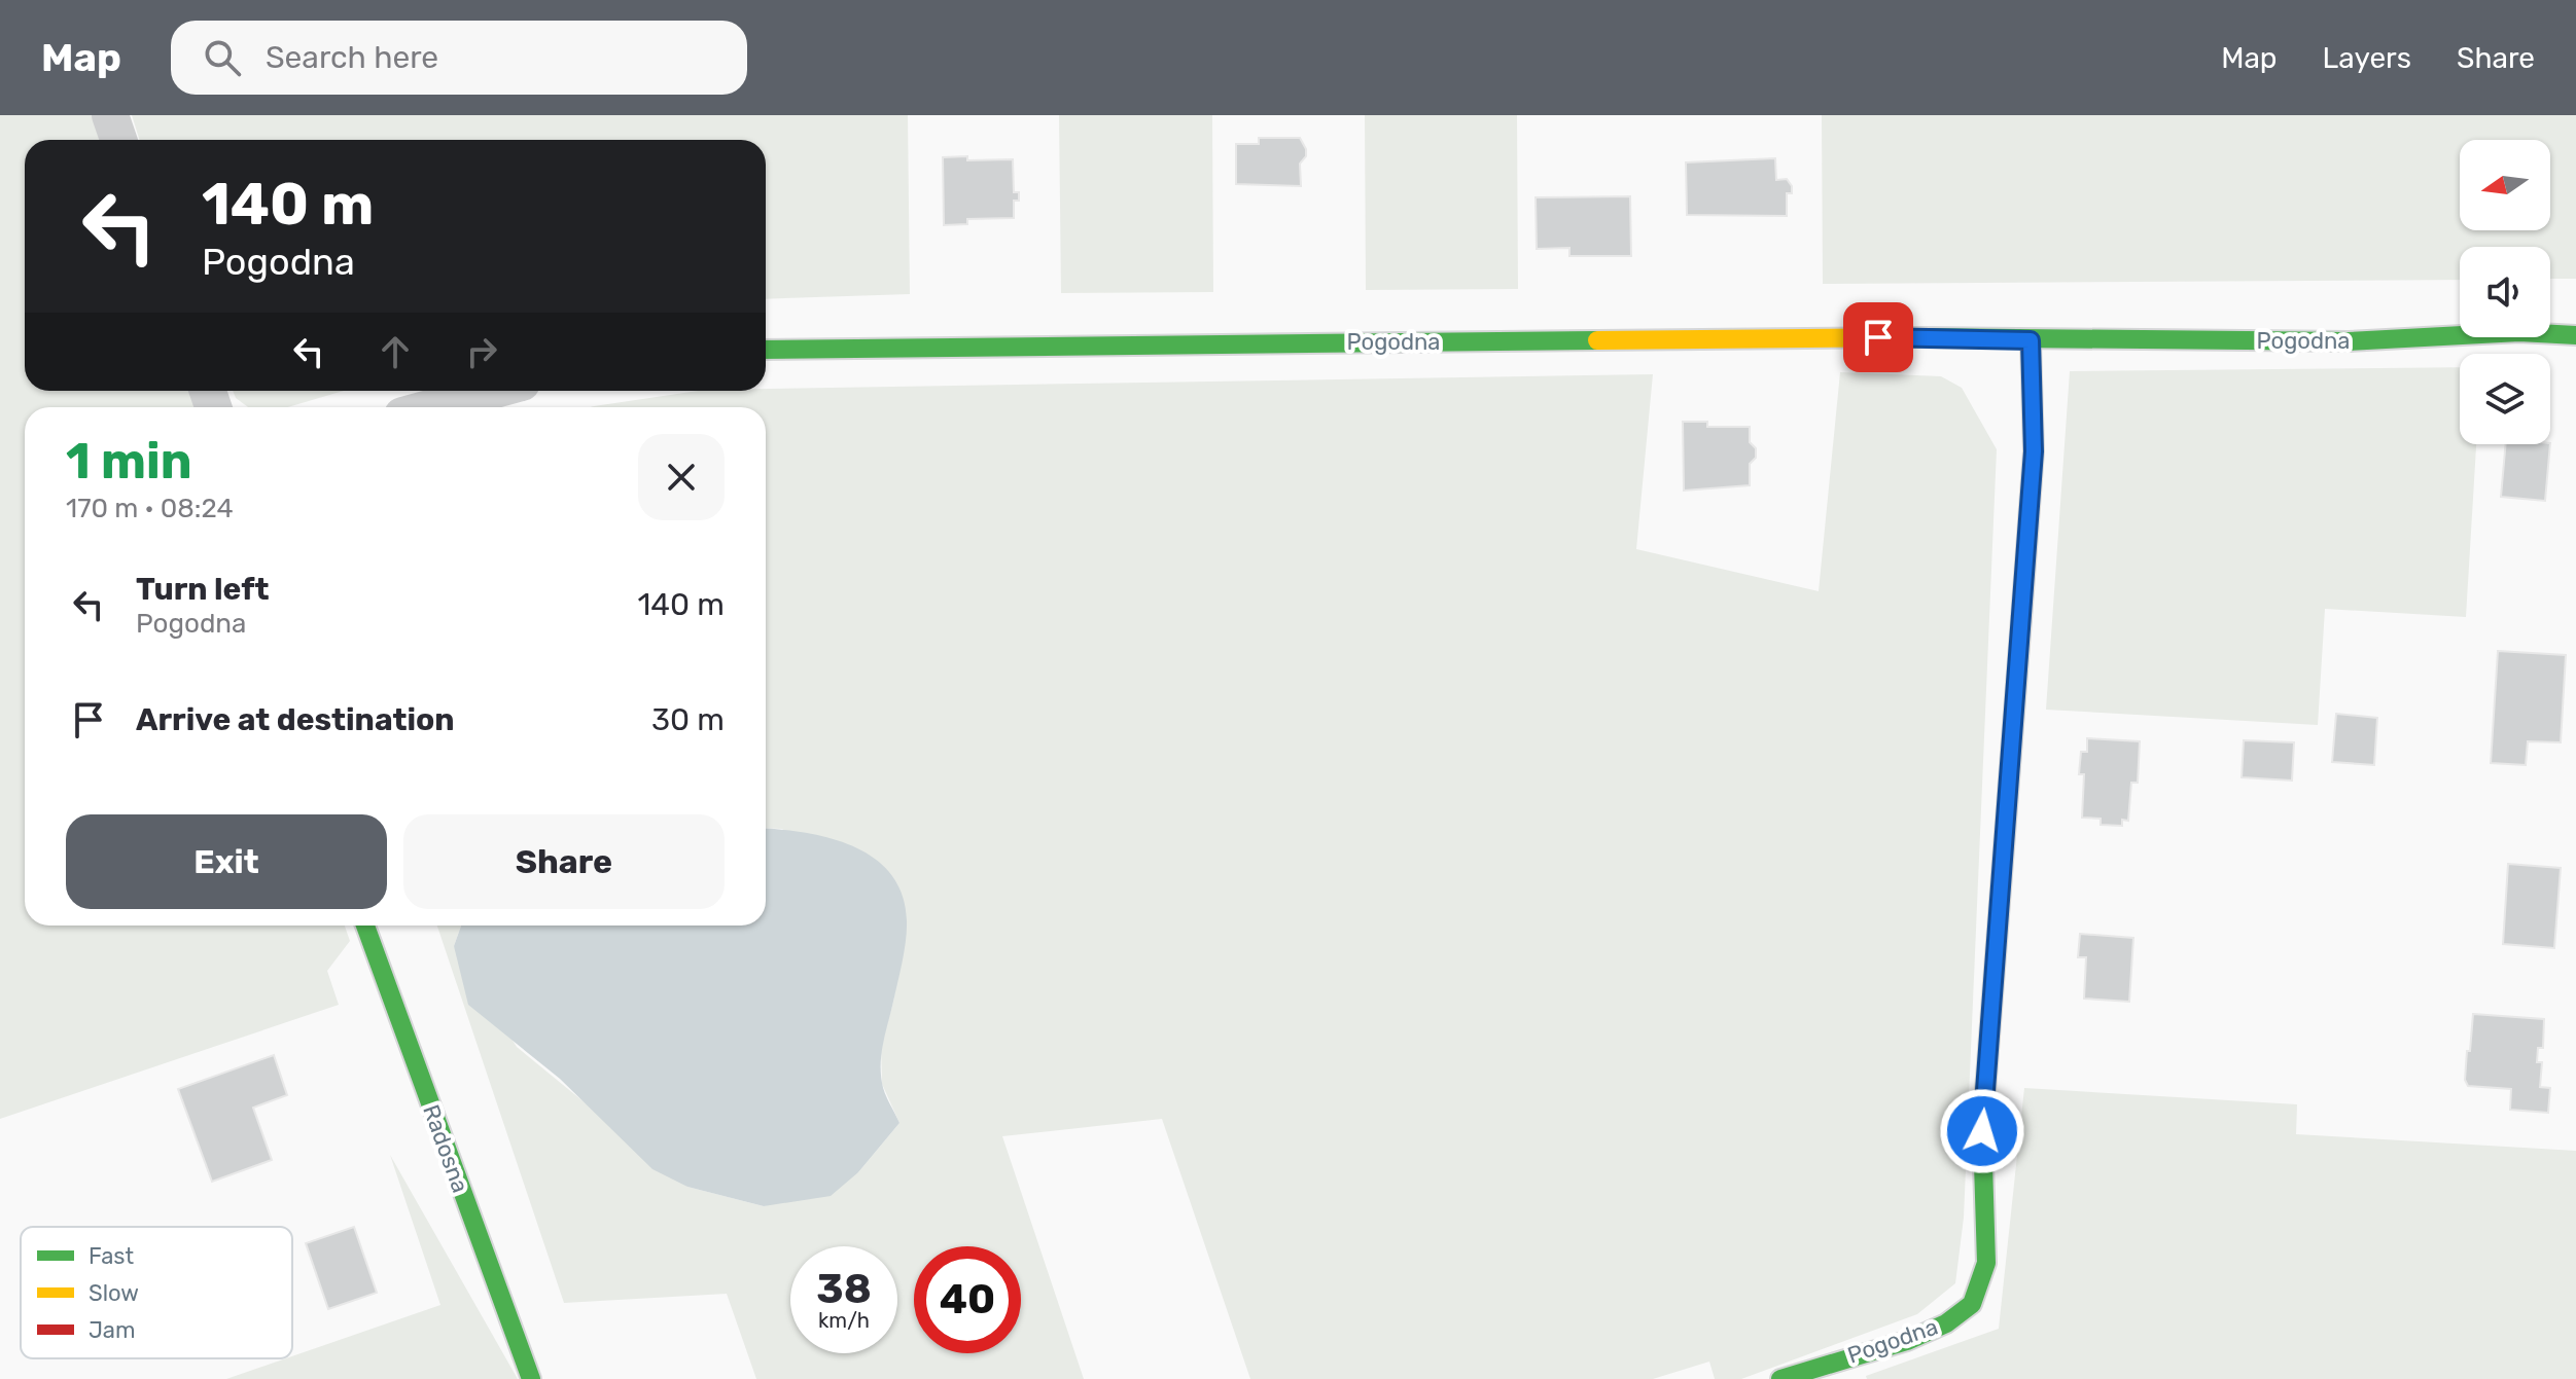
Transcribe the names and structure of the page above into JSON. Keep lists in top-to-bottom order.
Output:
{
  "streets": {
    "street": ["Pogodna", "Radosna"]
  },
  "legend": ["Fast", "Slow", "Jam"],
  "north": "left",
  "page": {
    "header": "Map",
    "search": "Search here",
    "nav": ["Map", "Layers", "Share"],
    "turn": ["140 m", "Pogodna"],
    "heading": ["1 min", "170 m · 08:24"],
    "list": [
      {
        "name": "Turn left",
        "note": "Pogodna",
        "value": "140 m"
      },
      {
        "name": "Arrive at destination",
        "value": "30 m"
      }
    ],
    "buttons": ["Exit", "Share"],
    "speed": "38 km/h",
    "limit": "40"
  }
}
